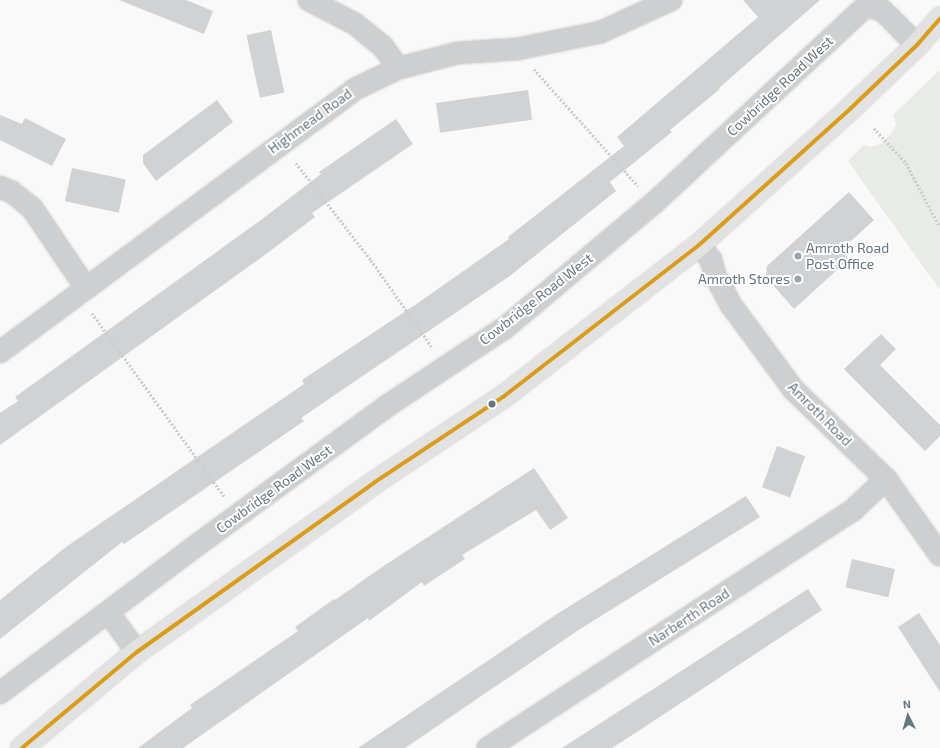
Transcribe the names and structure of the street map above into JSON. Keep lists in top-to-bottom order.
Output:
{
  "streets": {
    "street": [
      "Cowbridge Road West",
      "Highmead Road",
      "Amroth Road",
      "Narberth Road"
    ]
  },
  "crossings": [
    ["Amroth Road", "Narberth Road"]
  ],
  "places": ["Amroth Road Post Office", "Amroth Stores"],
  "north": "top"
}
